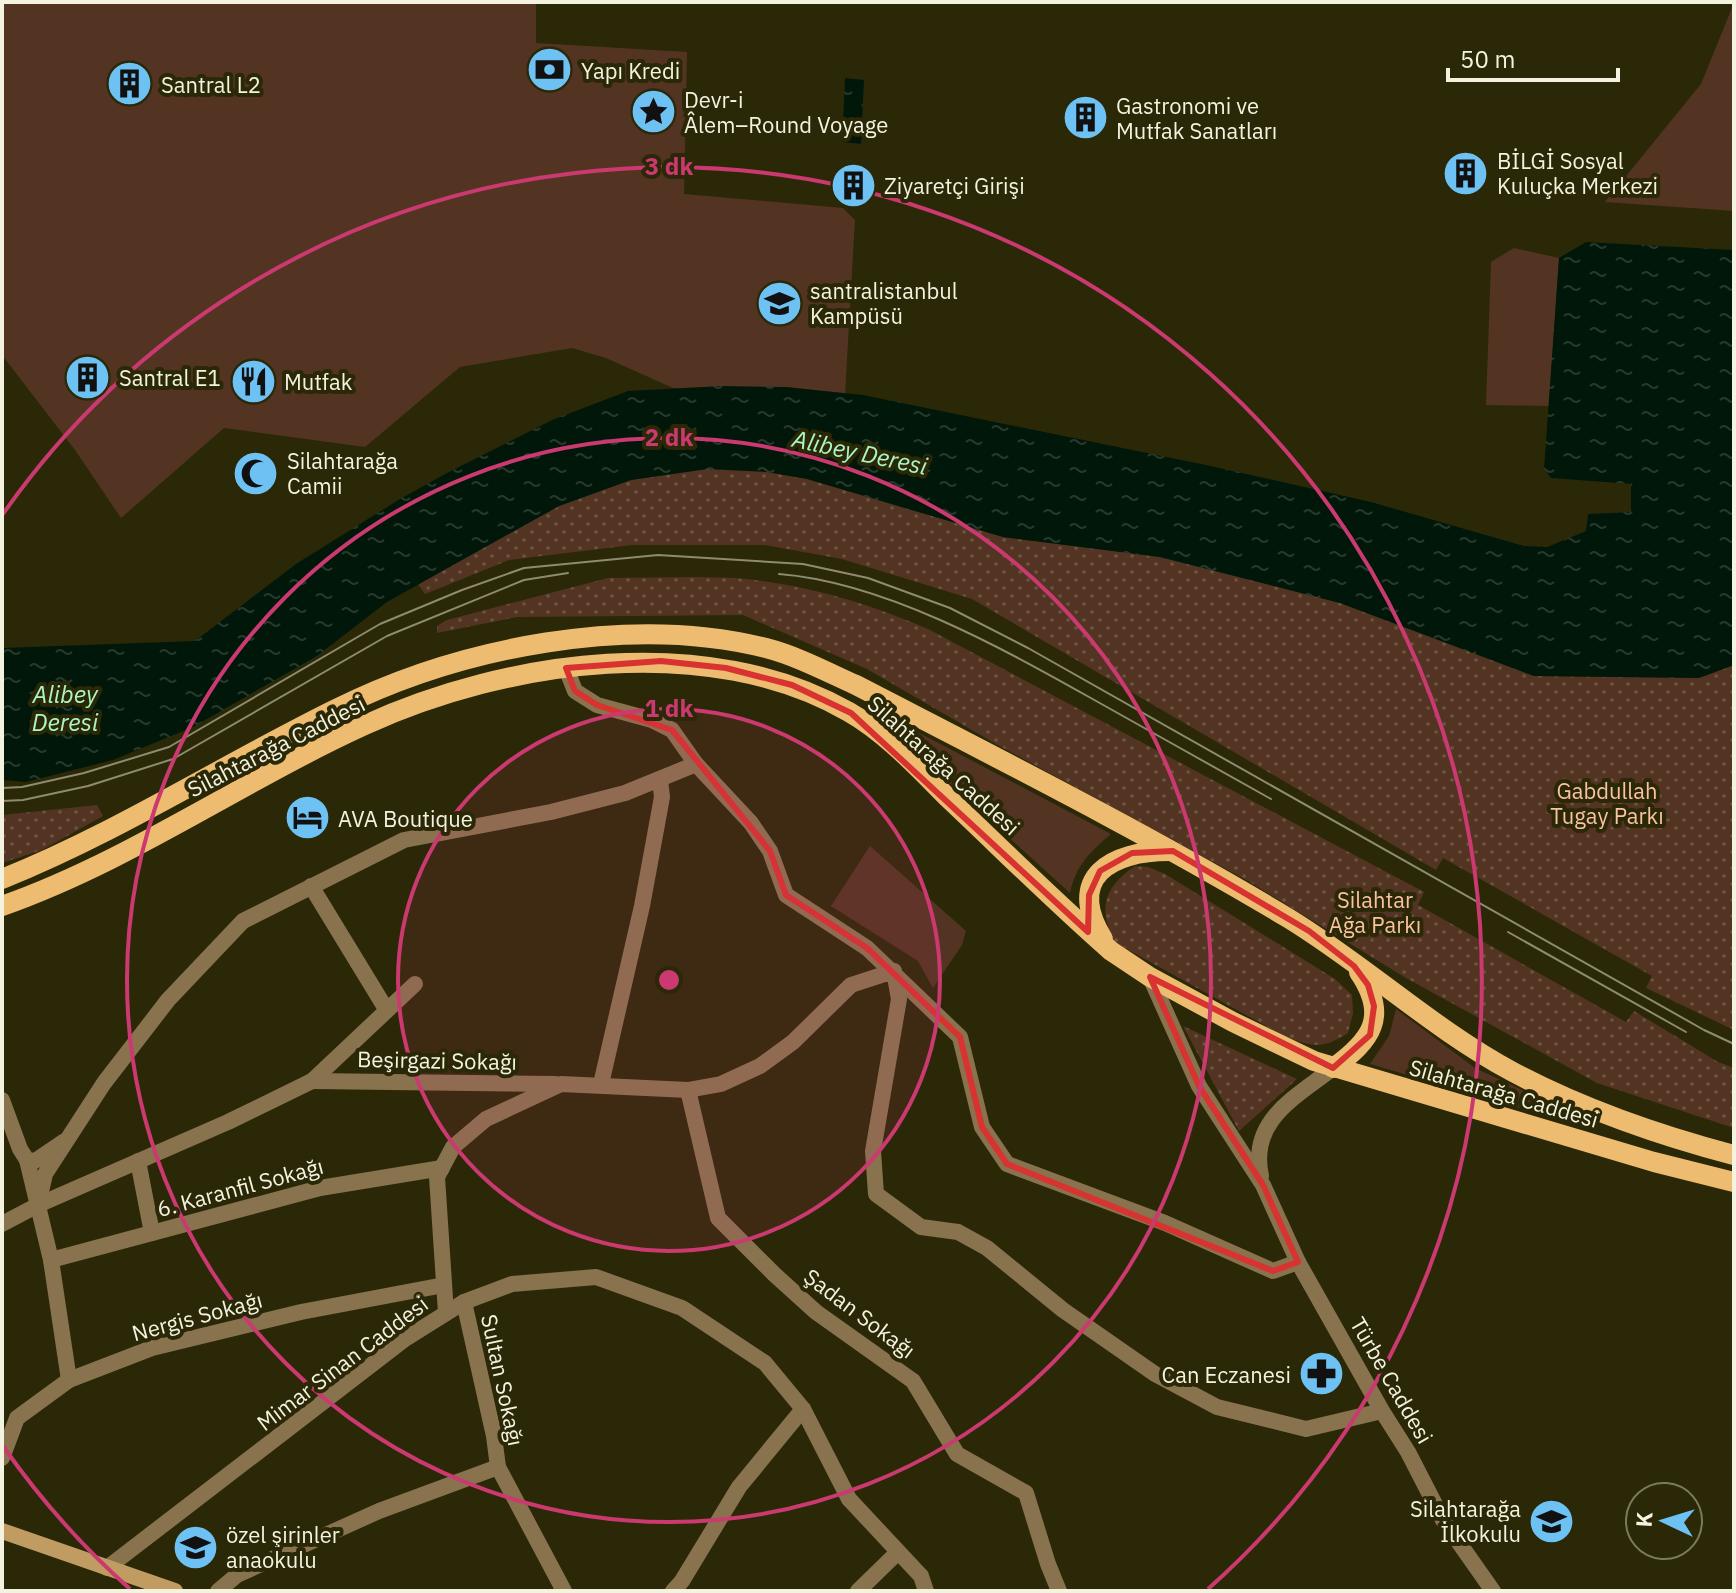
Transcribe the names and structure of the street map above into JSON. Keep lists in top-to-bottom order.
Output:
{
  "streets": {
    "main road": ["Silahtarağa Caddesi"],
    "street": [
      "Beşirgazi Sokağı",
      "6. Karanfil Sokağı",
      "Şadan Sokağı",
      "Nergis Sokağı",
      "Mimar Sinan Caddesi",
      "Sultan Sokağı",
      "Türbe Caddesi"
    ]
  },
  "crossings": [
    ["Beşirgazi Sokağı", "Şadan Sokağı"],
    ["Mimar Sinan Caddesi", "Sultan Sokağı"]
  ],
  "water": ["Alibey Deresi"],
  "parks": ["Gabdullah Tugay Parkı", "Silahtar Ağa Parkı"],
  "places": {
    "bank": ["Yapı Kredi"],
    "building": [
      "Santral L2",
      "Gastronomi ve Mutfak Sanatları",
      "BİLGİ Sosyal Kuluçka Merkezi",
      "Ziyaretçi Girişi",
      "Santral E1"
    ],
    "place": ["Devr-i Âlem–Round Voyage"],
    "school or university": ["santralistanbul Kampüsü", "Silahtarağa İlkokulu", "özel şirinler anaokulu"],
    "restaurant": ["Mutfak"],
    "mosque": ["Silahtarağa Camii"],
    "hotel": ["AVA Boutique"],
    "pharmacy": ["Can Eczanesi"]
  },
  "scale_bar": "50 m",
  "north": "left",
  "rings": ["3 dk", "2 dk", "1 dk"]
}
